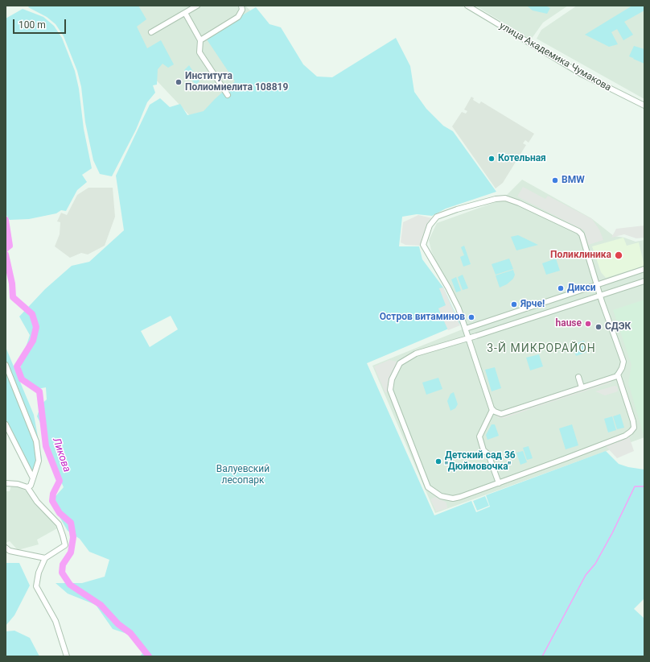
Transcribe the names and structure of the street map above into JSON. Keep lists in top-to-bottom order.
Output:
{
  "streets": {
    "street": ["улица Академика Чумакова"]
  },
  "districts": ["3-Й МИКРОРАЙОН"],
  "water": ["Ликова"],
  "parks": ["Валуевский лесопарк"],
  "places": [
    "Института Полиомиелита 108819",
    "Котельная",
    "BMW",
    "Поликлиника",
    "Дикси",
    "Ярче!",
    "Остров витаминов",
    "hause",
    "СДЭК",
    "Детский сад 36 \"Дюймовочка\""
  ],
  "scale_bar": "100 m"
}
